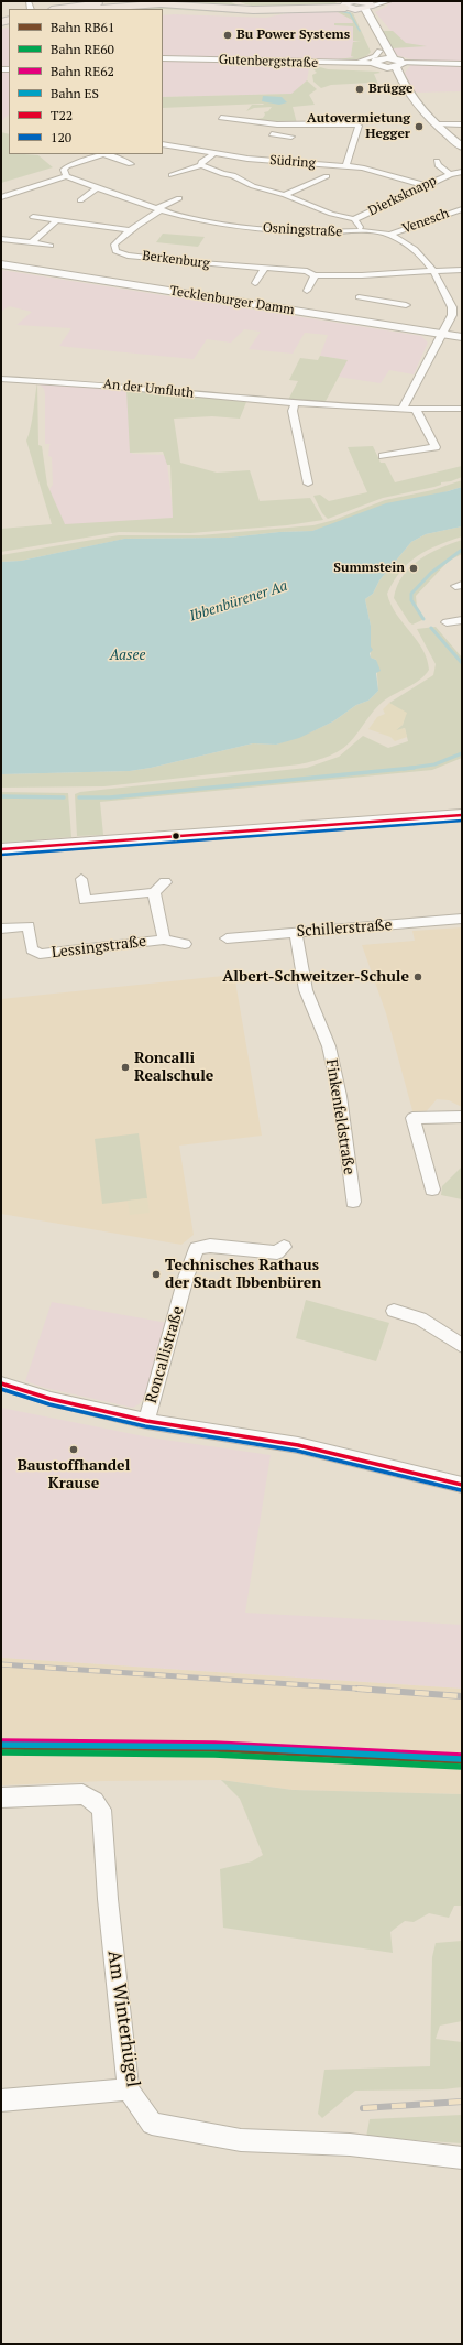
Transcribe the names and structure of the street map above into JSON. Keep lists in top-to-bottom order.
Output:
{
  "streets": {
    "main road": ["Tecklenburger Damm"],
    "street": [
      "Gutenbergstraße",
      "Südring",
      "Dierksknapp",
      "Venesch",
      "Osningstraße",
      "Berkenburg",
      "An der Umfluth",
      "Schillerstraße",
      "Lessingstraße",
      "Finkenfeldstraße",
      "Roncallistraße",
      "Am Winterhügel"
    ]
  },
  "crossings": [
    ["Südring", "Dierksknapp"],
    ["Dierksknapp", "Osningstraße"],
    ["Venesch", "Osningstraße"],
    ["Osningstraße", "Berkenburg"],
    ["Osningstraße", "Tecklenburger Damm"],
    ["Schillerstraße", "Finkenfeldstraße"]
  ],
  "water": ["Ibbenbürener Aa", "Aasee"],
  "places": [
    "Bu Power Systems",
    "Brügge",
    "Autovermietung Hegger",
    "Summstein",
    "Albert-Schweitzer-Schule",
    "Roncalli Realschule",
    "Technisches Rathaus der Stadt Ibbenbüren",
    "Baustoffhandel Krause"
  ],
  "lines": [
    "transit line T22",
    "transit line 120",
    "rail line RE62",
    "rail line ES",
    "rail line RB61",
    "rail line RE60"
  ],
  "legend": [
    "Bahn RB61",
    "Bahn RE60",
    "Bahn RE62",
    "Bahn ES",
    "T22",
    "120"
  ]
}
